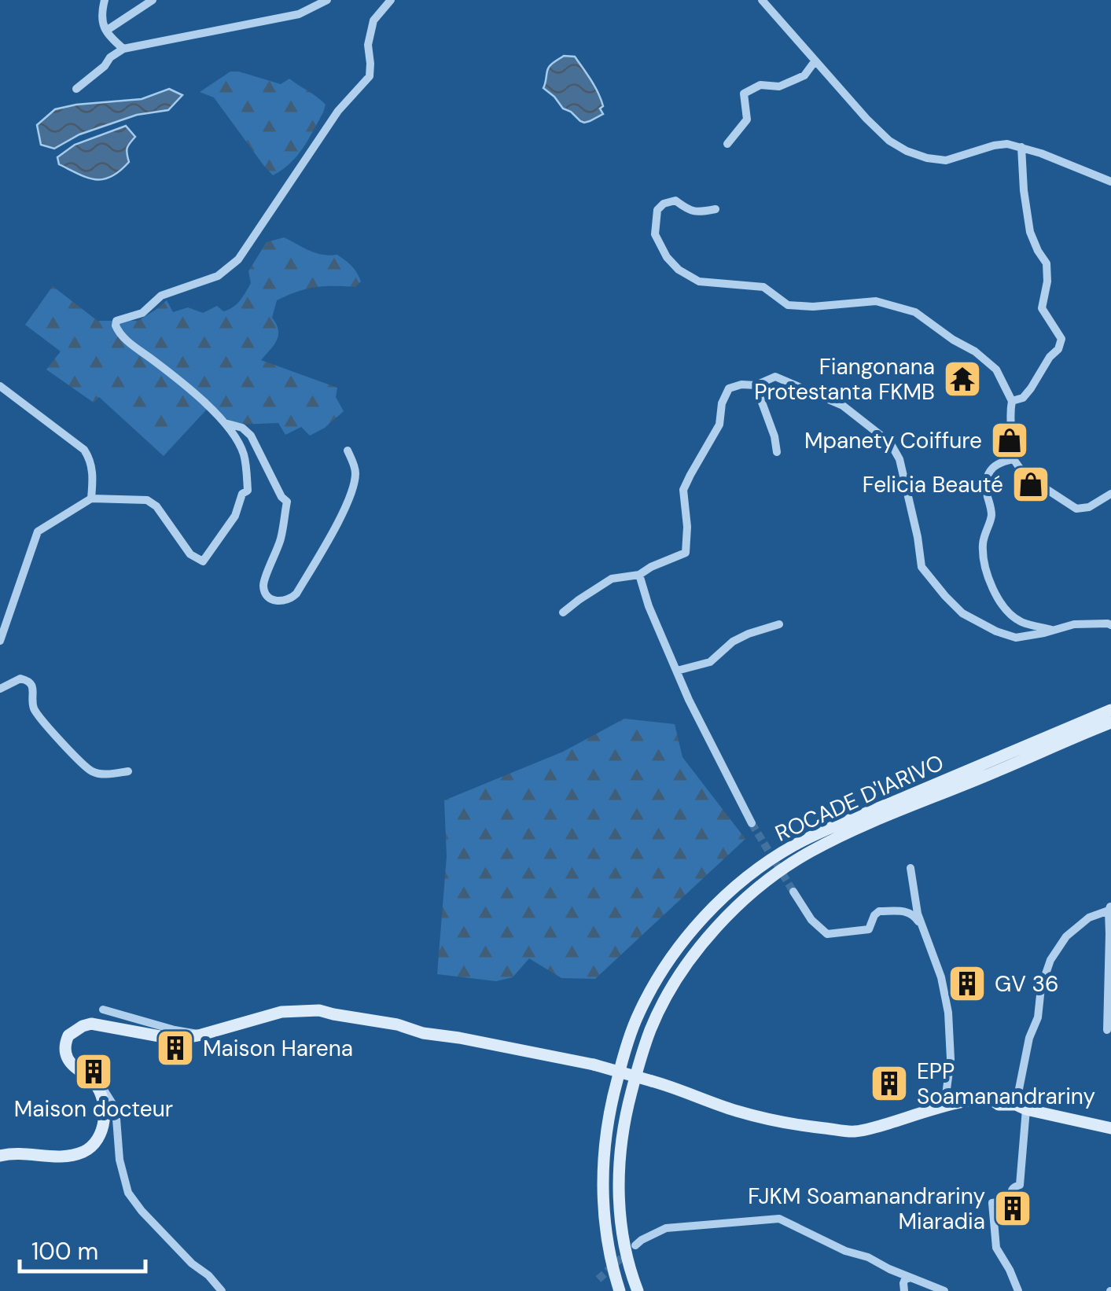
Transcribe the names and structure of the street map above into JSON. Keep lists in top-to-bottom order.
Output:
{
  "streets": {
    "main road": ["ROCADE D'IARIVO"]
  },
  "places": {
    "temple": ["Fiangonana Protestanta FKMB"],
    "shop": ["Mpanety Coiffure", "Felicia Beauté"],
    "building": [
      "GV 36",
      "Maison Harena",
      "Maison docteur",
      "EPP Soamanandrariny",
      "FJKM Soamanandrariny Miaradia"
    ]
  },
  "scale_bar": "100 m"
}
